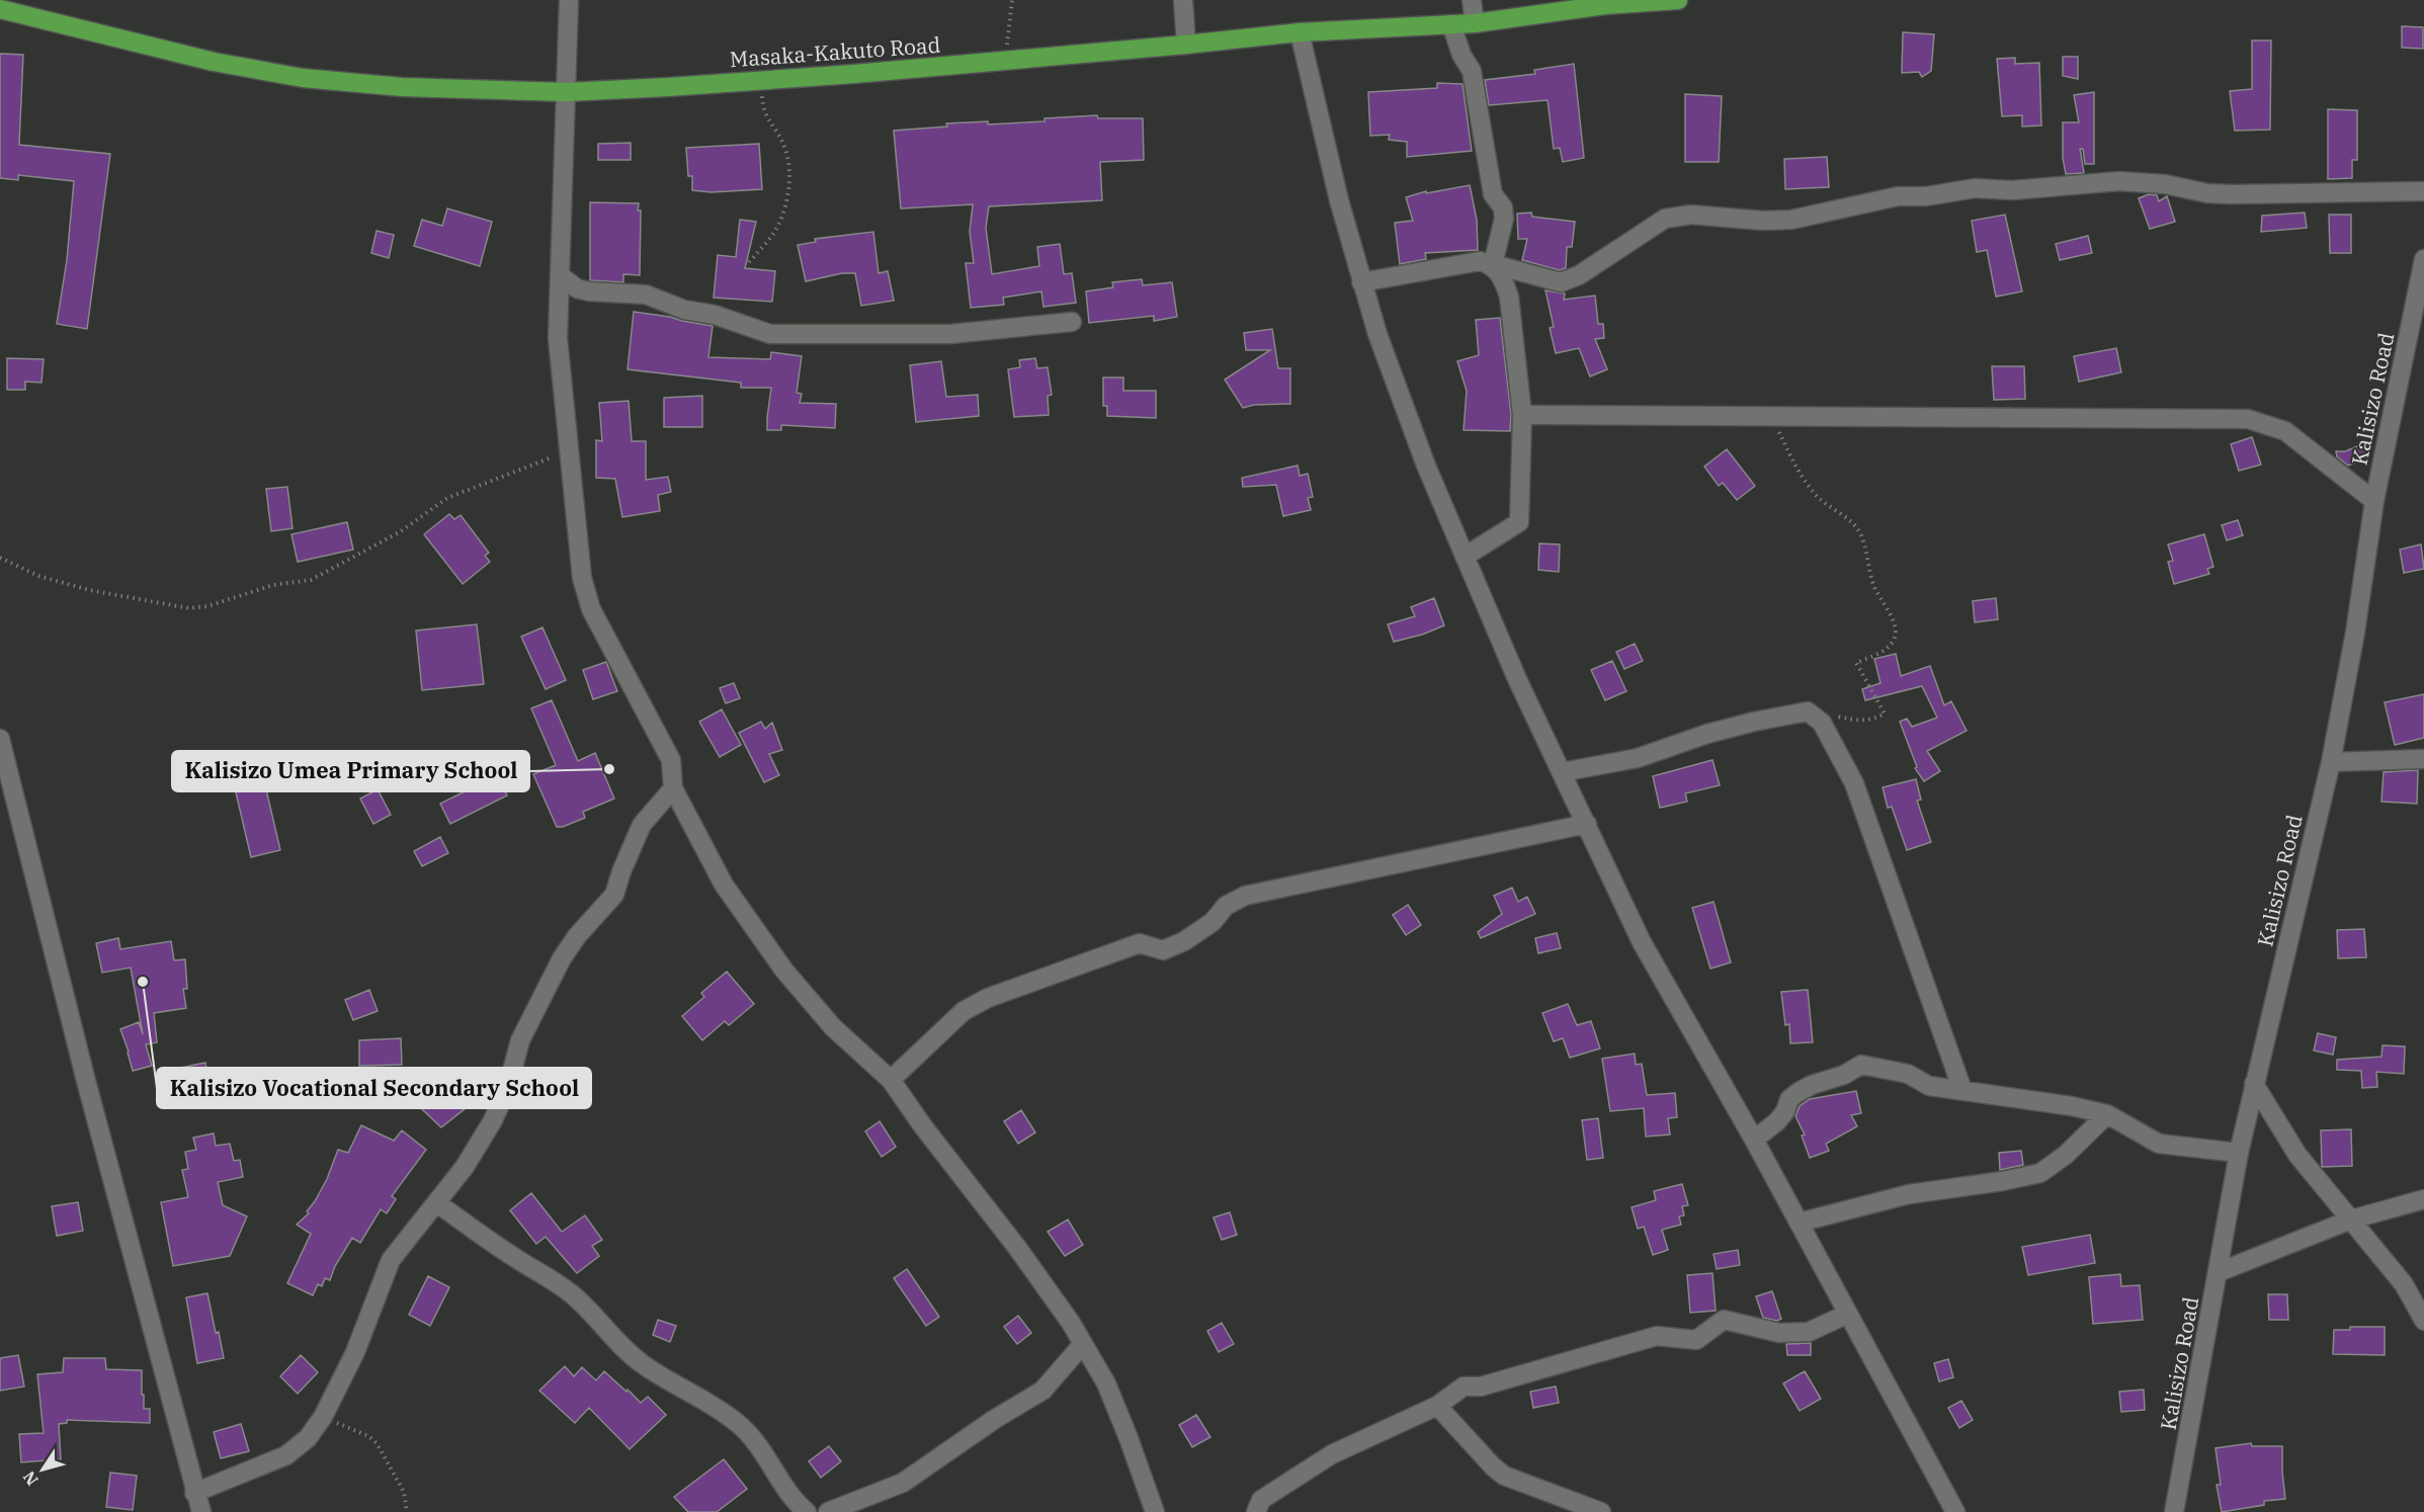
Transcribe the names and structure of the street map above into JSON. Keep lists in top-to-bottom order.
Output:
{
  "streets": {
    "highway": ["Masaka-Kakuto Road"],
    "street": ["Kalisizo Road"]
  },
  "places": ["Kalisizo Umea Primary School", "Kalisizo Vocational Secondary School"],
  "north": "bottom left"
}
